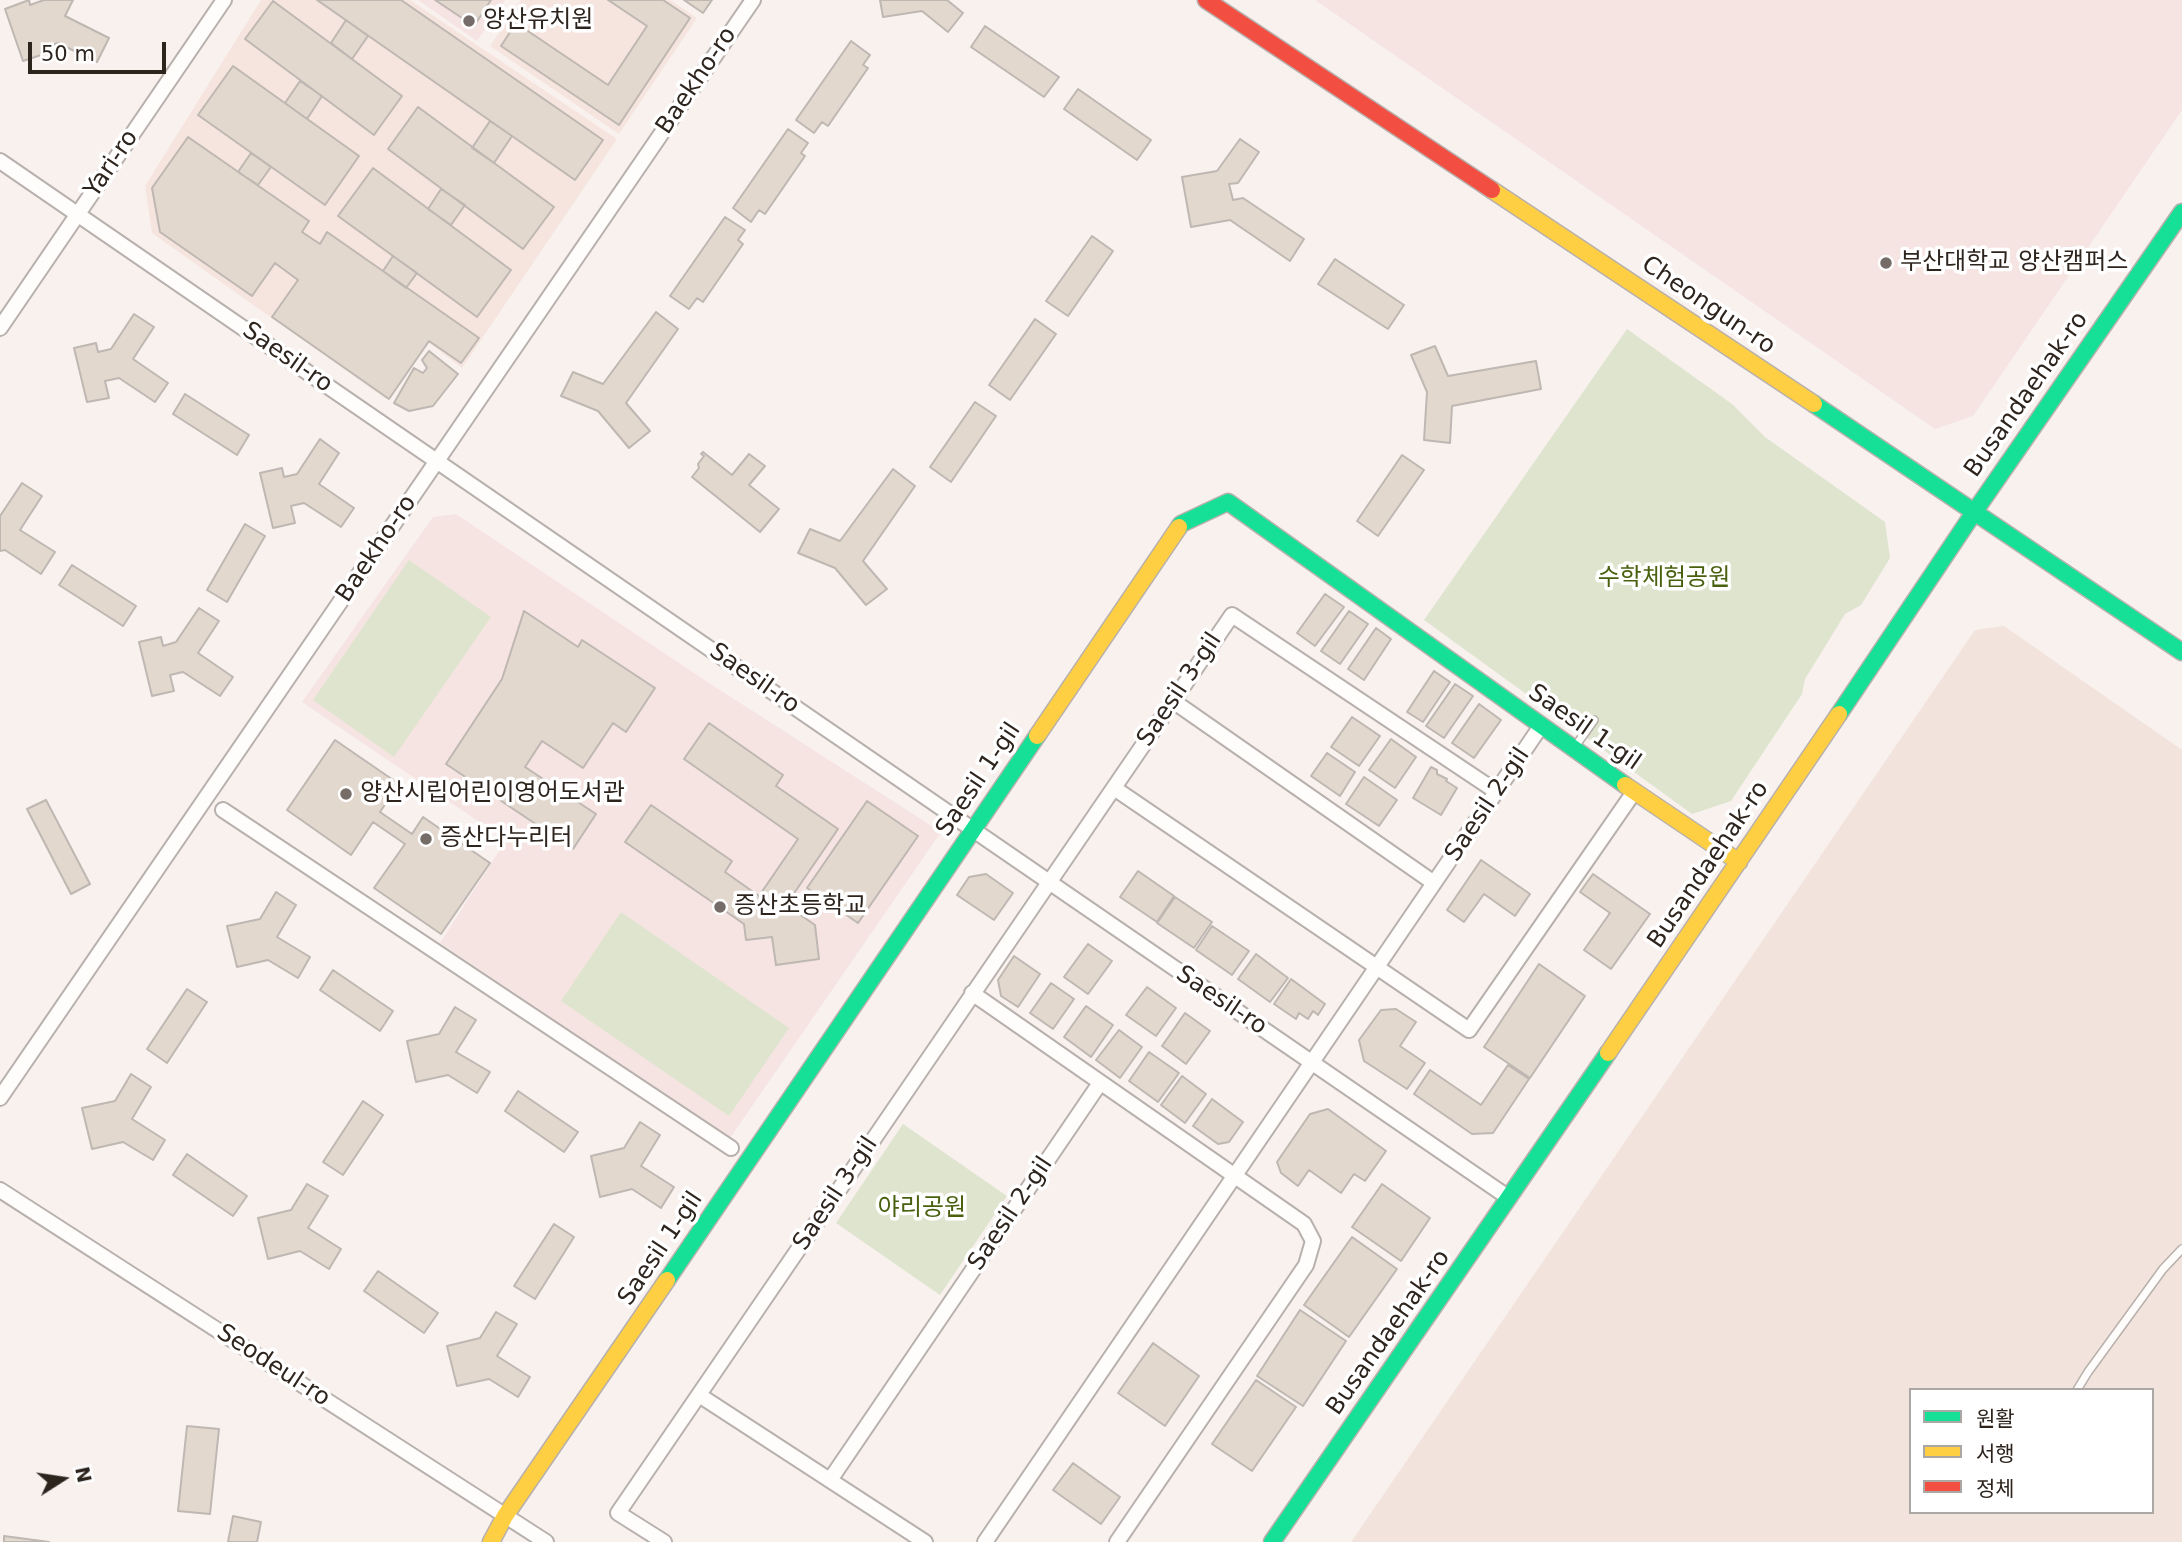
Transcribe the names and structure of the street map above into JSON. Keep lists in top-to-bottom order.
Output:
{
  "streets": {
    "street": [
      "Baekho-ro",
      "Yari-ro",
      "Cheongun-ro",
      "Saesil-ro",
      "Busandaehak-ro",
      "Saesil 3-gil",
      "Saesil 1-gil",
      "Saesil 2-gil",
      "Seodeul-ro"
    ]
  },
  "crossings": [
    ["Baekho-ro", "Saesil-ro"],
    ["Yari-ro", "Saesil-ro"],
    ["Cheongun-ro", "Busandaehak-ro"],
    ["Saesil-ro", "Busandaehak-ro"],
    ["Saesil-ro", "Saesil 3-gil"],
    ["Saesil-ro", "Saesil 1-gil"],
    ["Saesil-ro", "Saesil 2-gil"],
    ["Busandaehak-ro", "Saesil 1-gil"],
    ["Saesil 3-gil", "Saesil 2-gil"],
    ["Saesil 1-gil", "Saesil 2-gil"],
    ["Saesil 1-gil", "Seodeul-ro"]
  ],
  "parks": ["수학체험공원", "야리공원"],
  "places": [
    "양산유치원",
    "부산대학교 양산캠퍼스",
    "양산시립어린이영어도서관",
    "증산다누리터",
    "증산초등학교"
  ],
  "legend": ["원활", "서행", "정체"],
  "scale_bar": "50 m",
  "north": "right"
}
